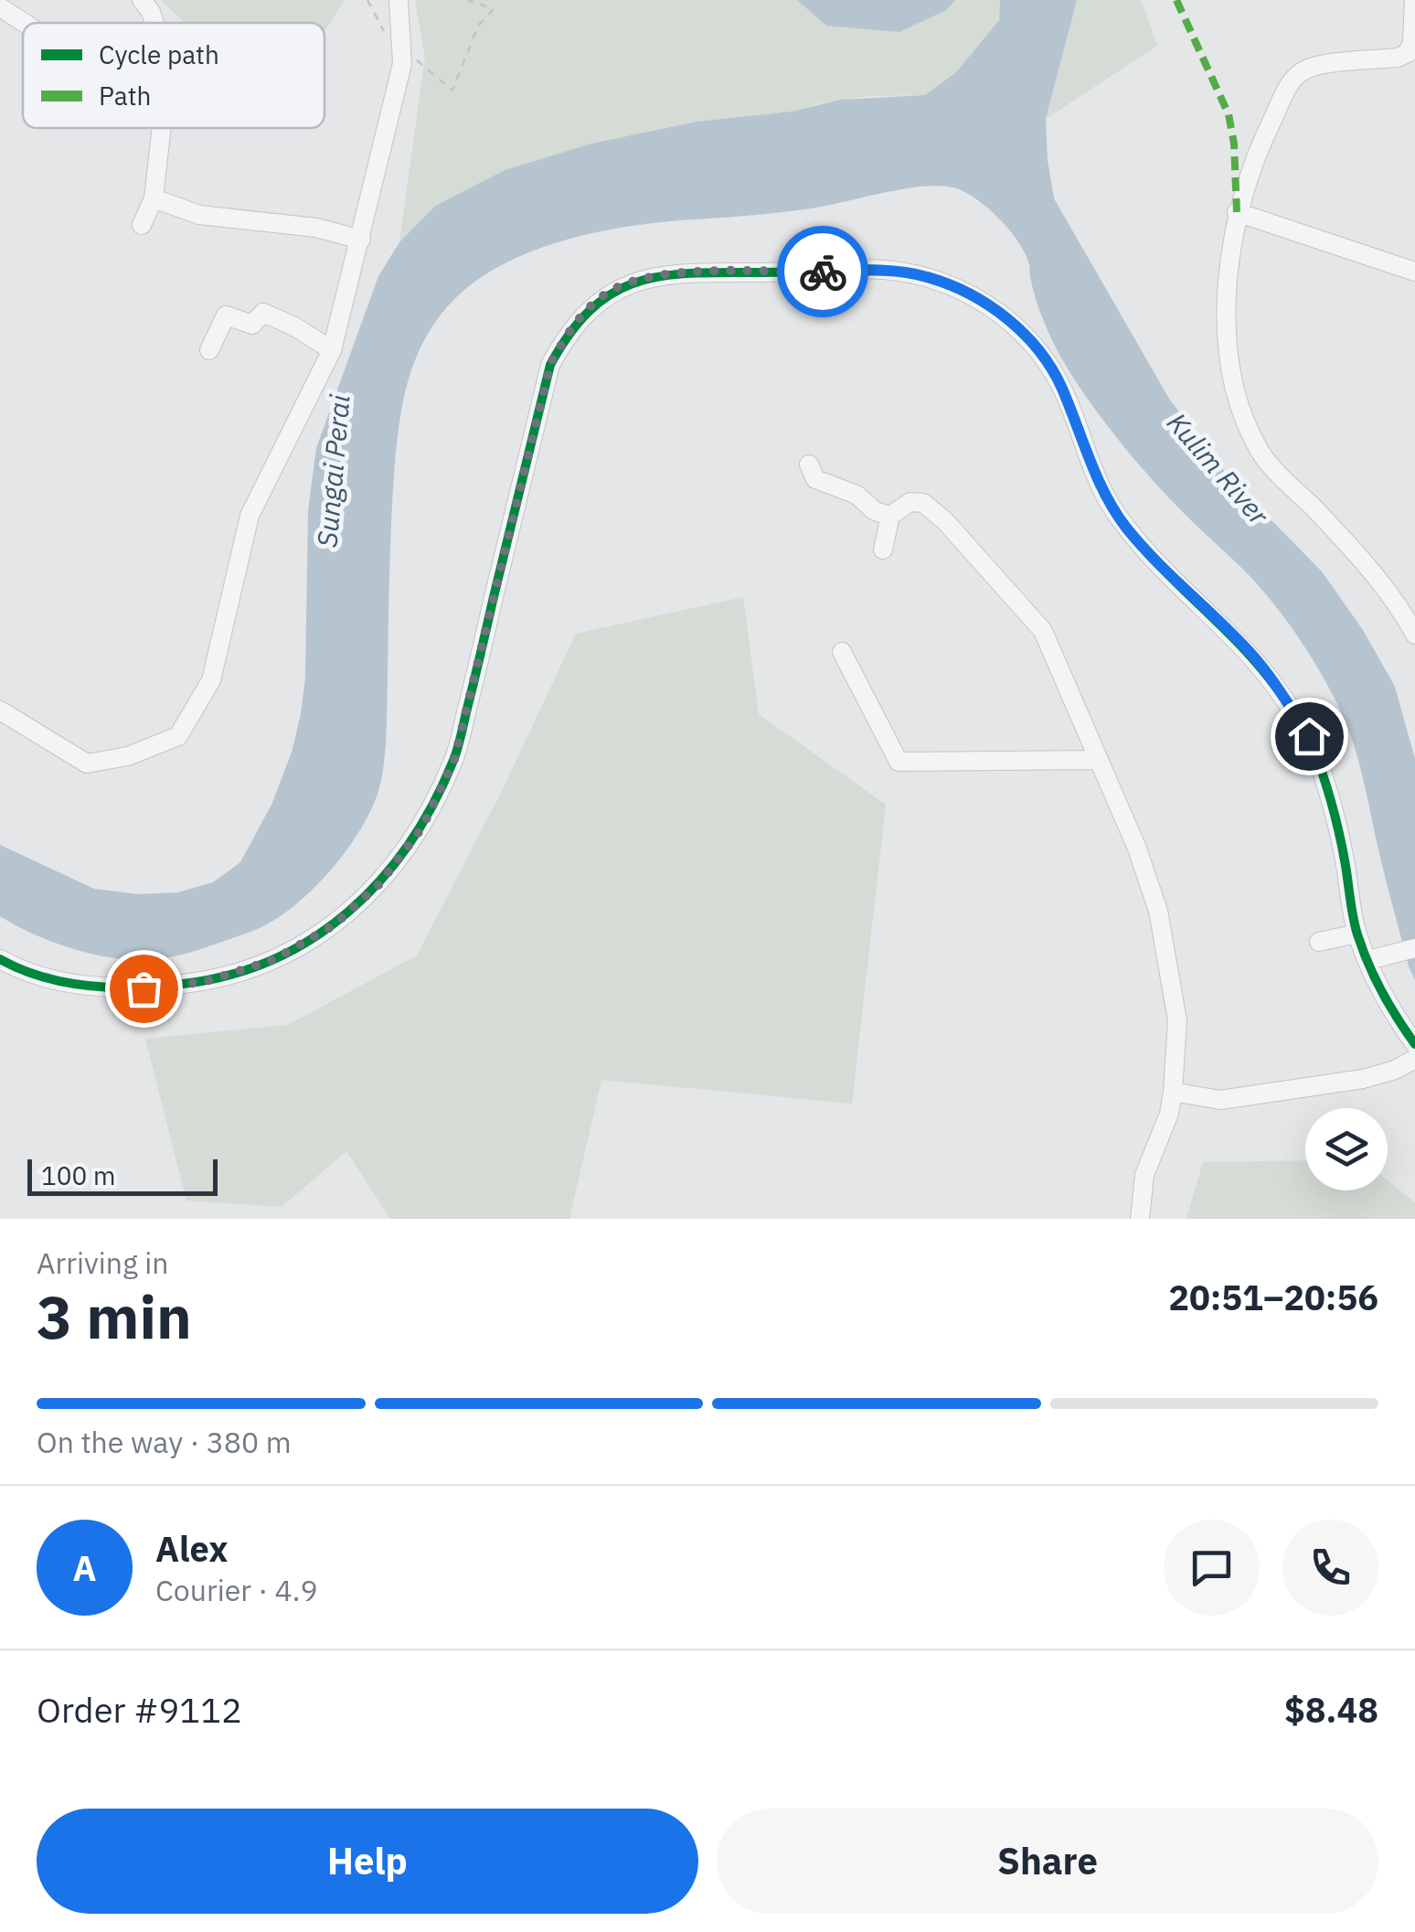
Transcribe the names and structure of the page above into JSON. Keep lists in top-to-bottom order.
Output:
{
  "water": ["Kulim River", "Sungai Perai"],
  "legend": ["Cycle path", "Path"],
  "scale_bar": "100 m",
  "page": {
    "scale": "100 m",
    "heading": ["3 min", "Arriving in", "20:51–20:56"],
    "panel": [
      "Alex",
      "Courier · 4.9",
      "Order #9112",
      "$8.48"
    ],
    "bar": "On the way · 380 m",
    "round": "A",
    "buttons": ["Help", "Share"]
  }
}
